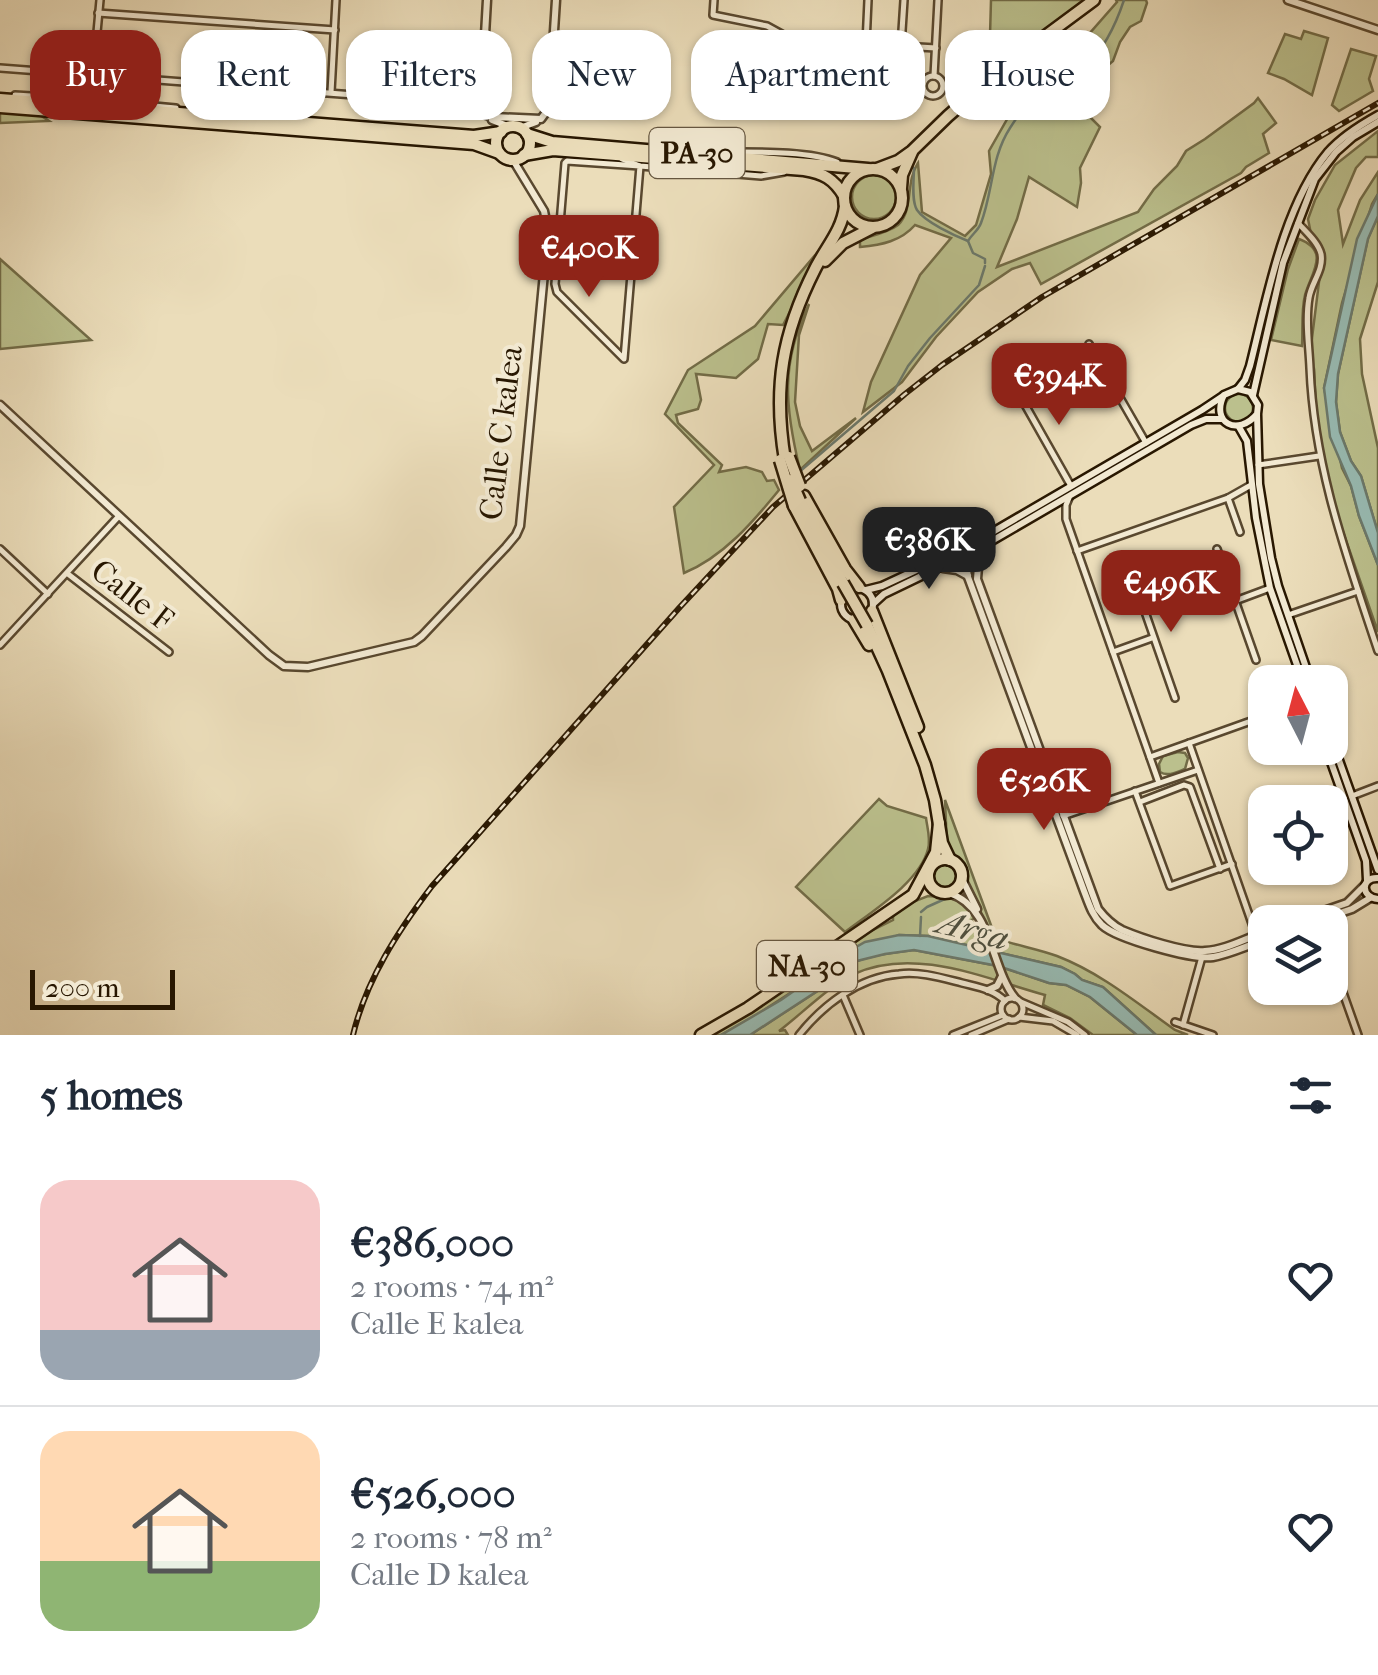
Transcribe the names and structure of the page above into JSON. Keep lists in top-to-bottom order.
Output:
{
  "streets": {
    "highway": ["PA-30", "NA-30"],
    "street": ["Calle C kalea", "Calle F"]
  },
  "crossings": [
    ["PA-30", "Calle C kalea"],
    ["PA-30", "NA-30"]
  ],
  "water": ["Arga"],
  "scale_bar": "200 m",
  "north": "top",
  "page": {
    "chip": [
      "Buy",
      "Rent",
      "Filters",
      "New",
      "Apartment",
      "House"
    ],
    "price": [
      "€400K",
      "€394K",
      "€386K",
      "€496K",
      "€526K"
    ],
    "scale": "200 m",
    "heading": "5 homes",
    "list": [
      {
        "name": "€386,000",
        "note": "2 rooms · 74 m² · Calle E kalea"
      },
      {
        "name": "€526,000",
        "note": "2 rooms · 78 m² · Calle D kalea"
      }
    ]
  }
}
